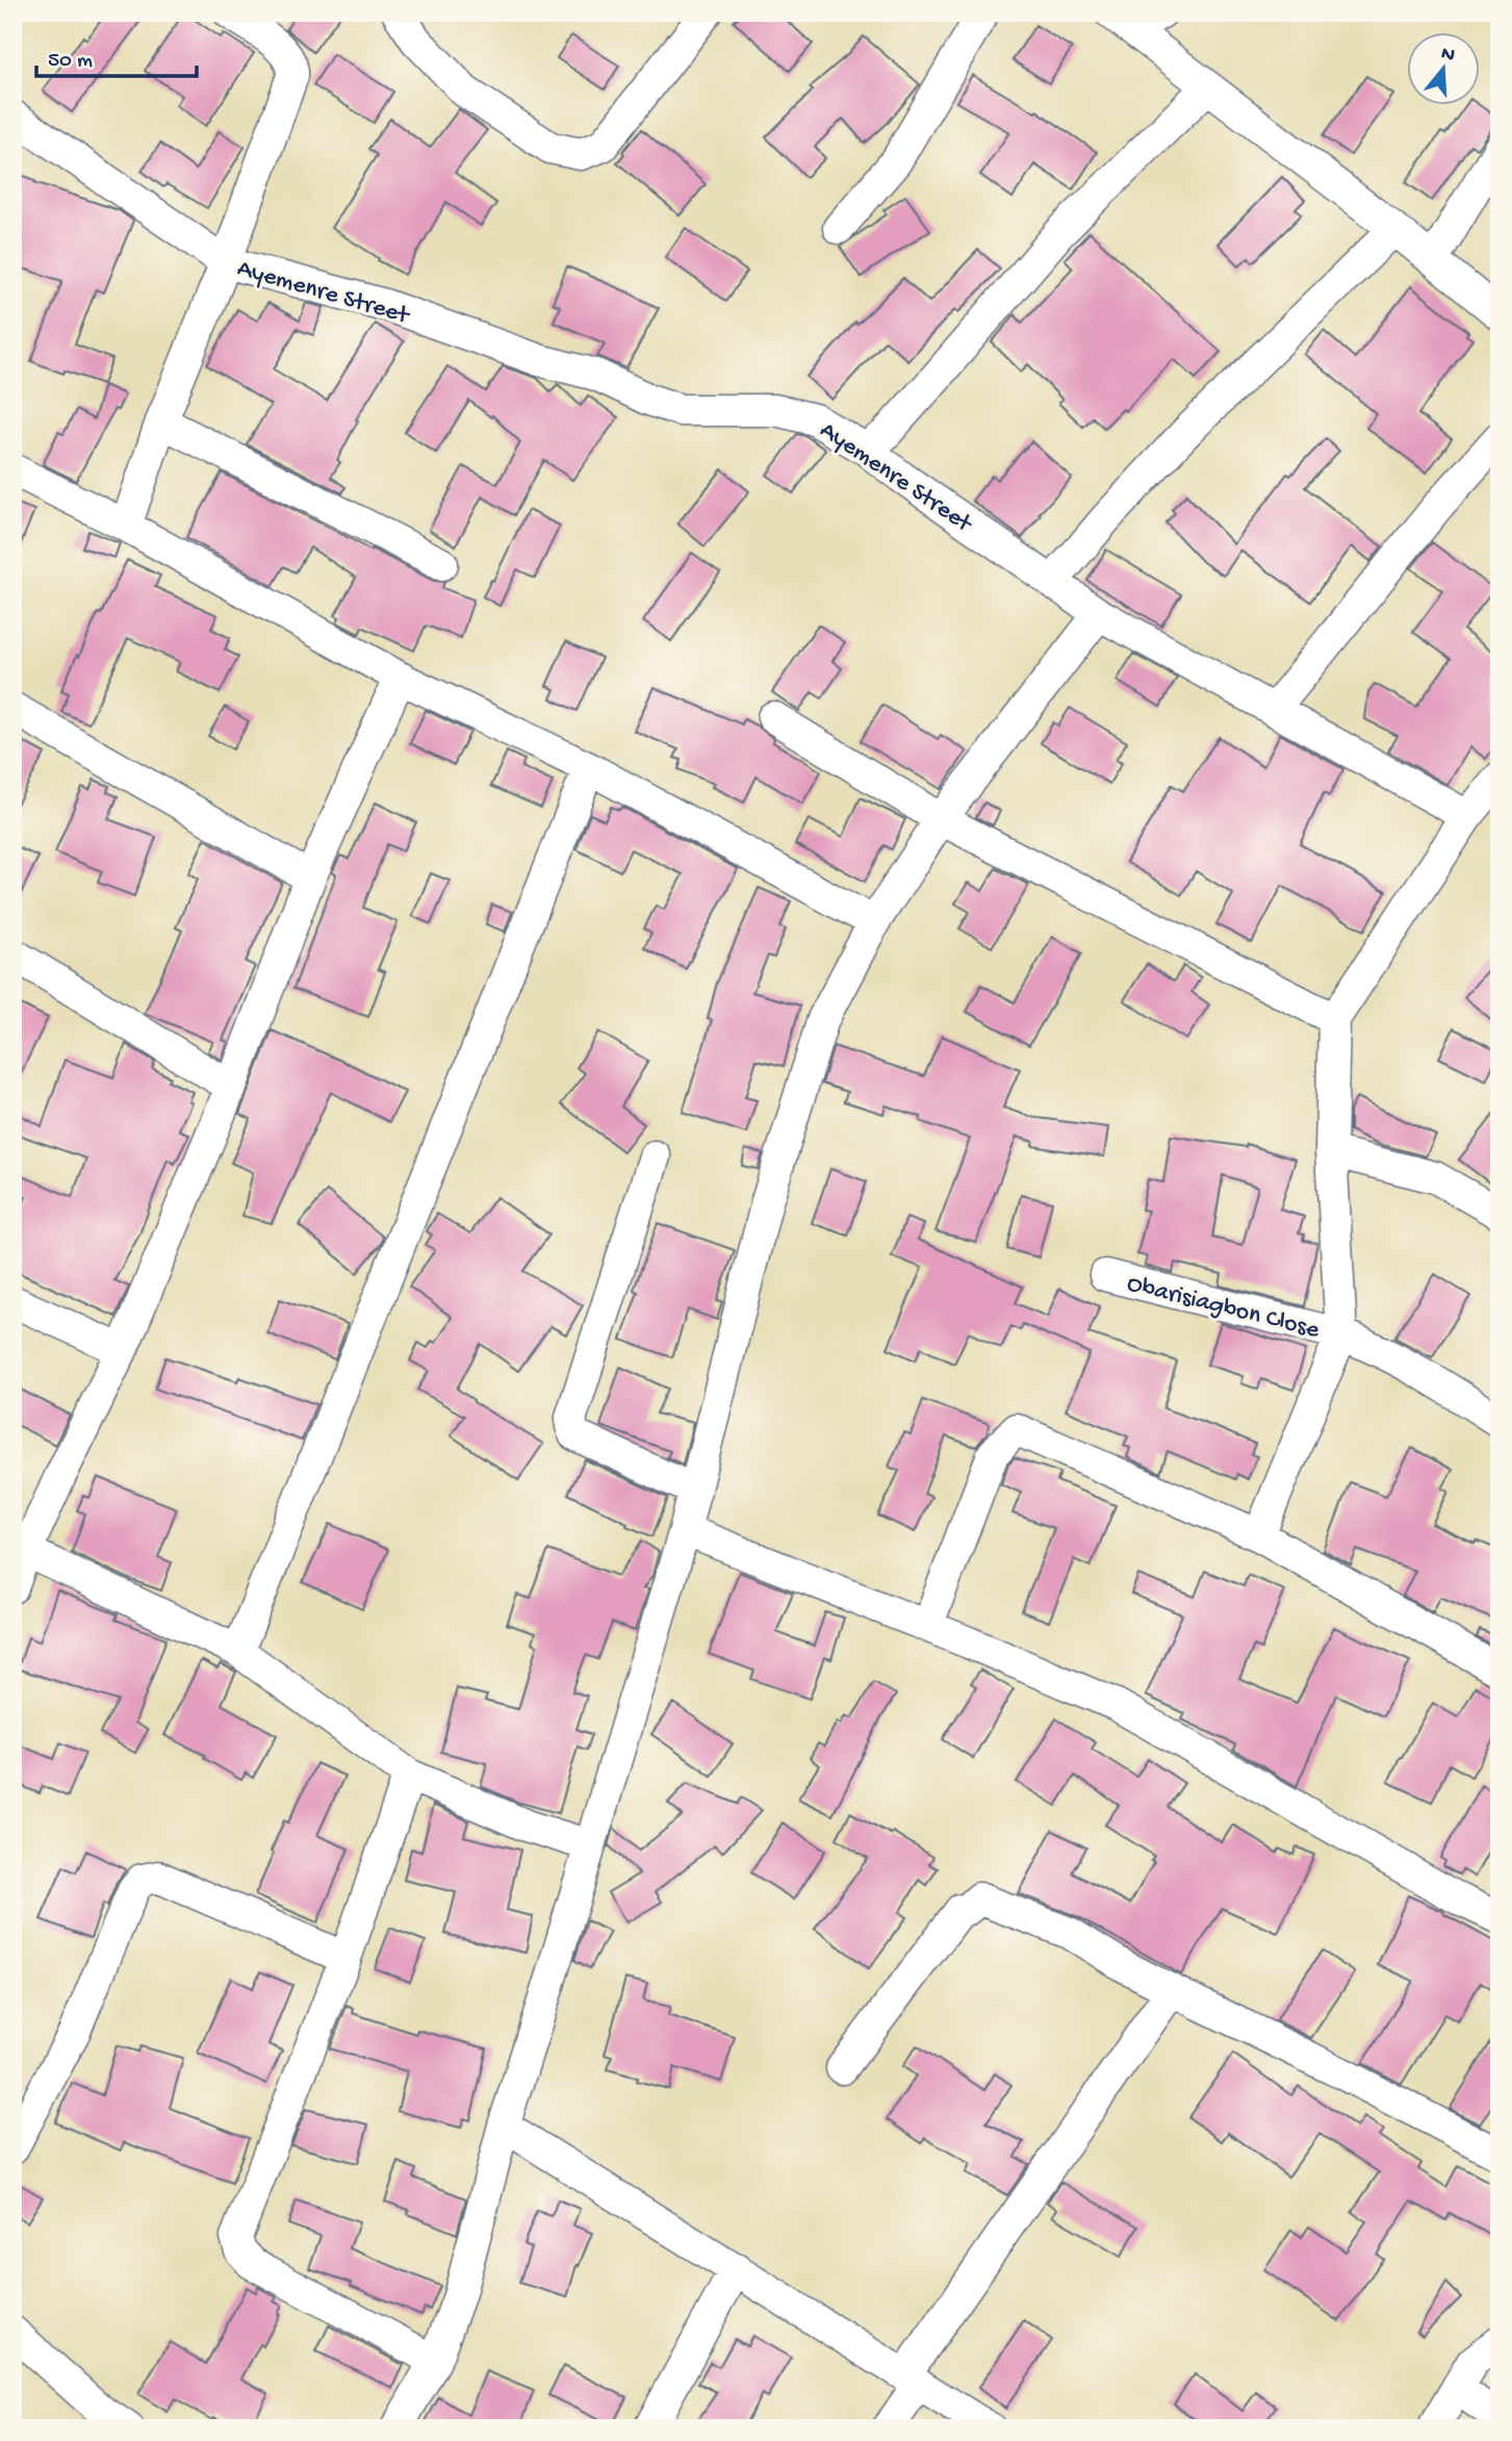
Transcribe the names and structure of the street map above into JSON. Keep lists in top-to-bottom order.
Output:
{
  "streets": {
    "street": ["Ayemenre Street", "Obarisiagbon Close"]
  },
  "scale_bar": "50 m",
  "north": "top"
}
